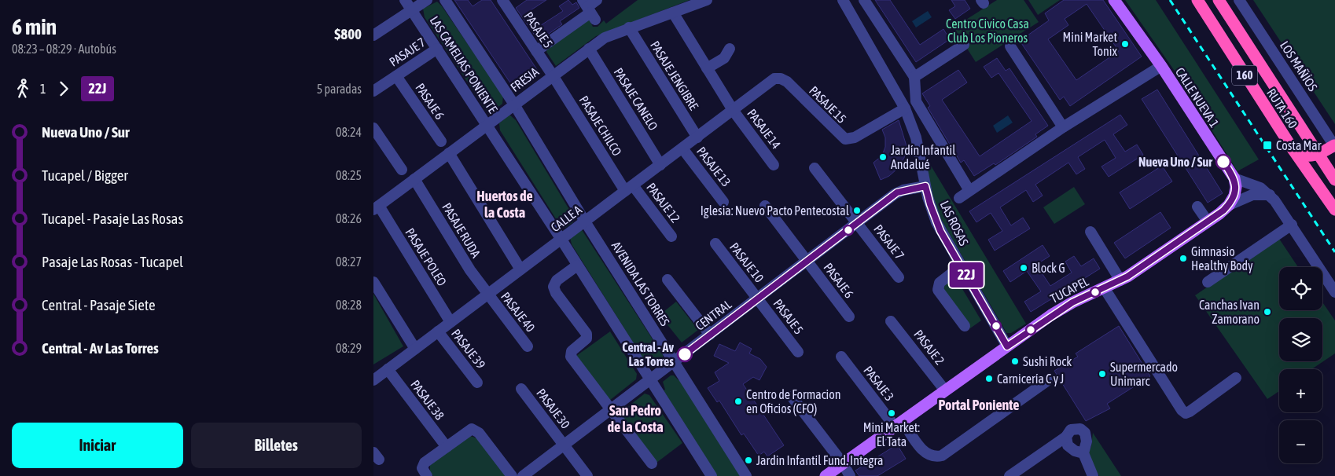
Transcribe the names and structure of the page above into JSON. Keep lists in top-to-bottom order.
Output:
{
  "streets": {
    "highway": ["160", "RUTA 160"],
    "main road": ["CALLE NUEVA 1", "TUCAPEL"],
    "street": [
      "PASAJE 5",
      "PASAJE 7",
      "LAS CAMELIAS PONIENTE",
      "LOS MAÑÍOS",
      "PASAJE JENGIBRE",
      "FRESIA",
      "PASAJE CANELO",
      "PASAJE 6",
      "PASAJE 15",
      "PASAJE CHILCO",
      "PASAJE 14",
      "PASAJE 13",
      "PASAJE 12",
      "CALLE A",
      "LAS ROSAS",
      "PASAJE RUDA",
      "PASAJE POLEO",
      "PASAJE 10",
      "AVENIDA LAS TORRES",
      "PASAJE 40",
      "CENTRAL",
      "PASAJE 2",
      "PASAJE 39",
      "PASAJE 3",
      "PASAJE 38",
      "PASAJE 30"
    ]
  },
  "crossings": [
    ["PASAJE 5", "FRESIA"],
    ["PASAJE 5", "PASAJE CHILCO"],
    ["PASAJE 5", "PASAJE 10"],
    ["PASAJE 5", "CENTRAL"],
    ["PASAJE 7", "LAS CAMELIAS PONIENTE"],
    ["PASAJE 7", "PASAJE 6"],
    ["PASAJE 7", "CENTRAL"],
    ["LAS CAMELIAS PONIENTE", "FRESIA"],
    ["PASAJE JENGIBRE", "FRESIA"],
    ["PASAJE JENGIBRE", "CALLE A"],
    ["FRESIA", "PASAJE CANELO"],
    ["FRESIA", "PASAJE CHILCO"],
    ["FRESIA", "PASAJE 14"],
    ["FRESIA", "PASAJE RUDA"],
    ["FRESIA", "PASAJE POLEO"],
    ["FRESIA", "AVENIDA LAS TORRES"],
    ["PASAJE CANELO", "CALLE A"],
    ["PASAJE 6", "CENTRAL"],
    ["PASAJE 15", "CALLE A"],
    ["PASAJE 15", "LAS ROSAS"],
    ["PASAJE CHILCO", "PASAJE 12"],
    ["PASAJE CHILCO", "CALLE A"],
    ["PASAJE 14", "CALLE A"],
    ["PASAJE 13", "CALLE A"],
    ["PASAJE 12", "CALLE A"],
    ["CALLE A", "PASAJE RUDA"],
    ["CALLE A", "PASAJE POLEO"],
    ["CALLE A", "AVENIDA LAS TORRES"],
    ["CALLE A", "PASAJE 40"],
    ["CALLE A", "PASAJE 39"],
    ["CALLE A", "PASAJE 38"],
    ["LAS ROSAS", "TUCAPEL"],
    ["LAS ROSAS", "CENTRAL"],
    ["PASAJE RUDA", "PASAJE 40"],
    ["PASAJE 10", "CENTRAL"],
    ["AVENIDA LAS TORRES", "CENTRAL"],
    ["TUCAPEL", "PASAJE 2"],
    ["TUCAPEL", "PASAJE 3"],
    ["CENTRAL", "PASAJE 30"]
  ],
  "districts": ["Huertos de la Costa", "Portal Poniente", "San Pedro de la Costa"],
  "parks": ["Centro Civico Casa Club Los Pioneros"],
  "places": {
    "other": [
      "Mini Market Tonix",
      "Jardín Infantil Andalué",
      "Nueva Uno / Sur",
      "Iglesia: Nuevo Pacto Pentecostal",
      "Gimnasio Healthy Body",
      "Block G",
      "Canchas Ivan Zamorano",
      "Central - Av Las Torres",
      "Sushi Rock",
      "Supermercado Unimarc",
      "Carnicería C y J",
      "Centro de Formacion en Oficios (CFO)",
      "Mini Market: El Tata",
      "Jardin Infantil Fund. Integra"
    ],
    "transit": ["Costa Mar"]
  },
  "lines": ["bus line 22J"],
  "page": {
    "heading": ["6 min", "08:23 – 08:29 · Autobús", "$800"],
    "on_map": "22J",
    "legs": ["1", "22J", "5 paradas"],
    "list": [
      {
        "name": "Nueva Uno / Sur",
        "value": "08:24"
      },
      {
        "name": "Tucapel / Bigger",
        "value": "08:25"
      },
      {
        "name": "Tucapel - Pasaje Las Rosas",
        "value": "08:26"
      },
      {
        "name": "Pasaje Las Rosas - Tucapel",
        "value": "08:27"
      },
      {
        "name": "Central - Pasaje Siete",
        "value": "08:28"
      },
      {
        "name": "Central - Av Las Torres",
        "value": "08:29"
      }
    ],
    "map_buttons": ["+", "−"],
    "buttons": ["Iniciar", "Billetes"]
  }
}
